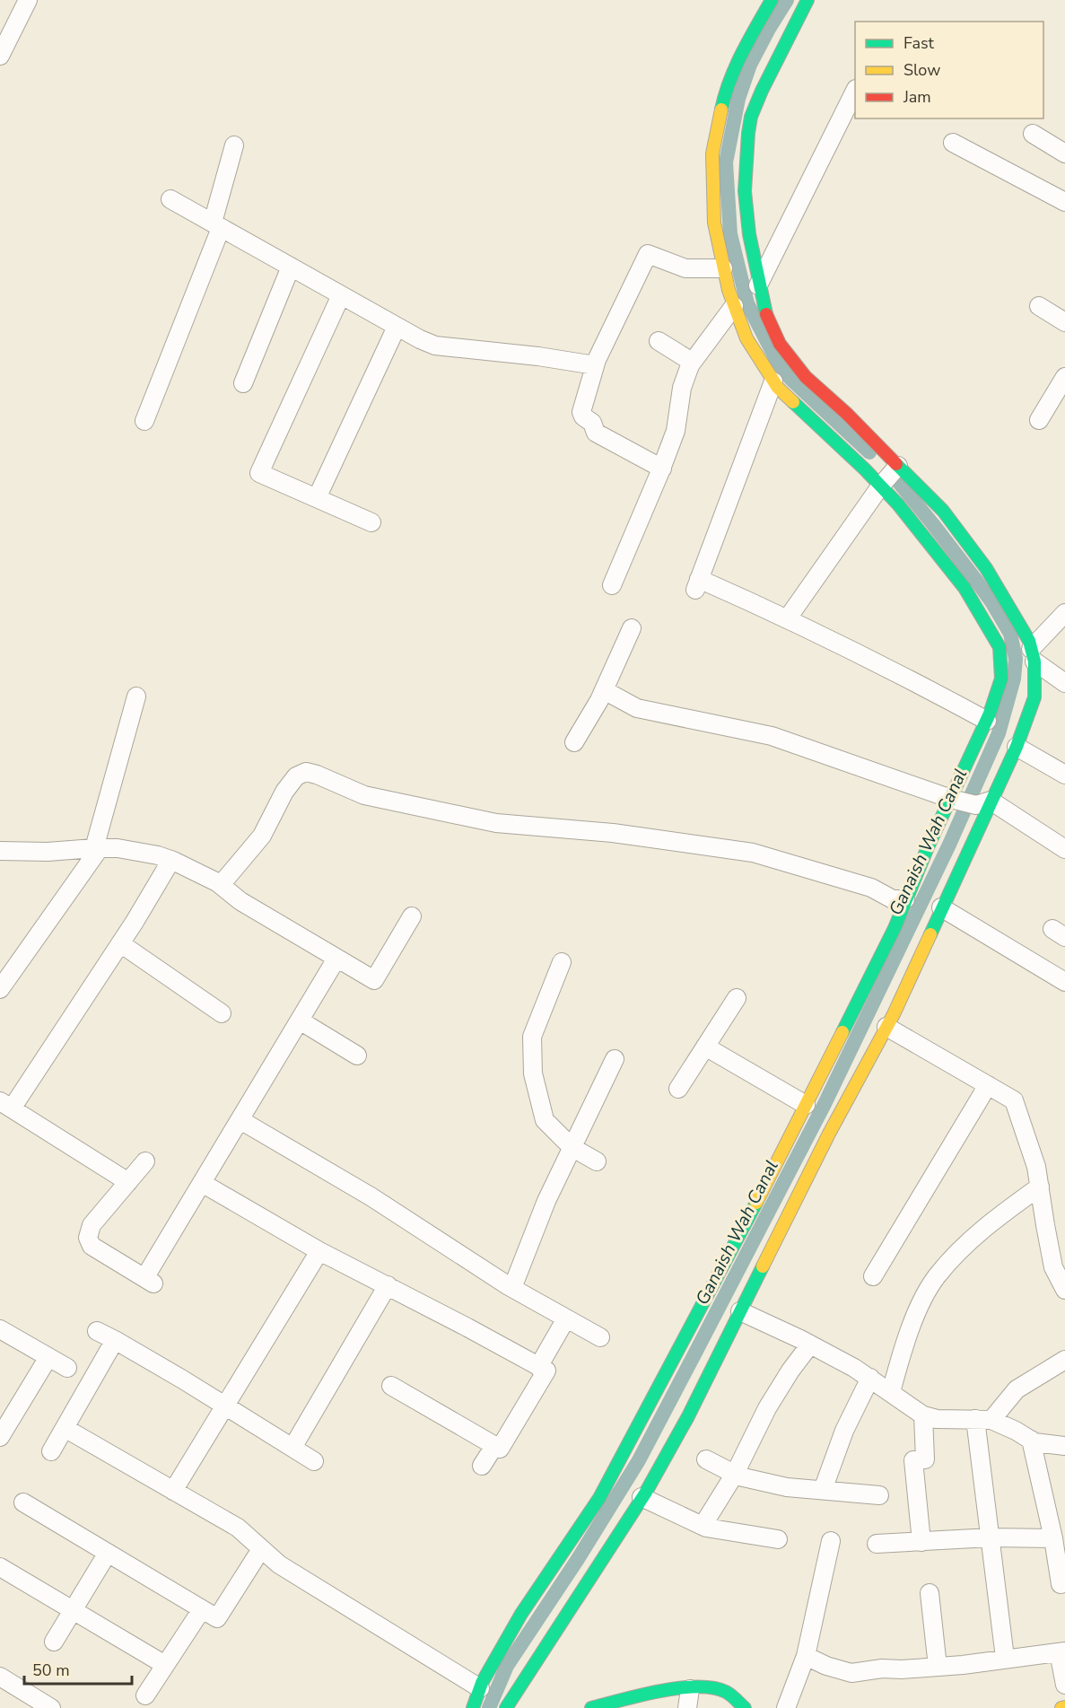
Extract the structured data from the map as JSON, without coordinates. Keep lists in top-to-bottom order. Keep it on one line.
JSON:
{"water":["Ganaish Wah Canal"],"legend":["Fast","Slow","Jam"],"scale_bar":"50 m"}
